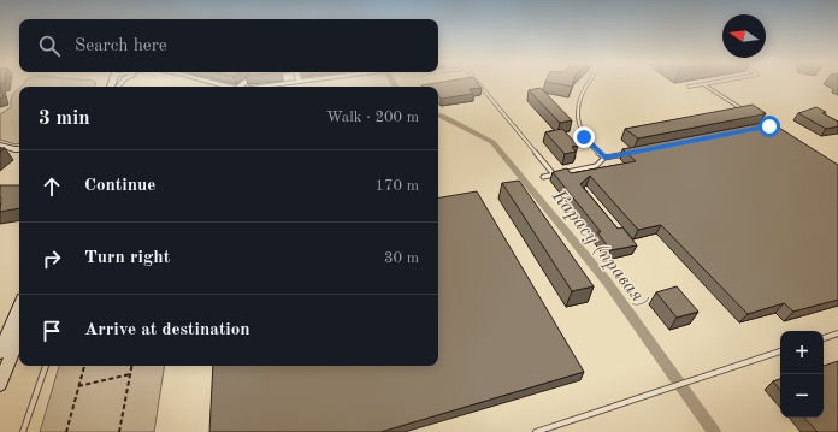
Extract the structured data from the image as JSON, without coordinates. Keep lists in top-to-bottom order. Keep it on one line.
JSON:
{"water":["Карасу (правая)"],"north":"left","page":{"search":"Search here","heading":["3 min","Walk · 200 m"],"list":[["Continue","170 m"],["Turn right","30 m"],"Arrive at destination"],"map_buttons":["+","−"]}}
